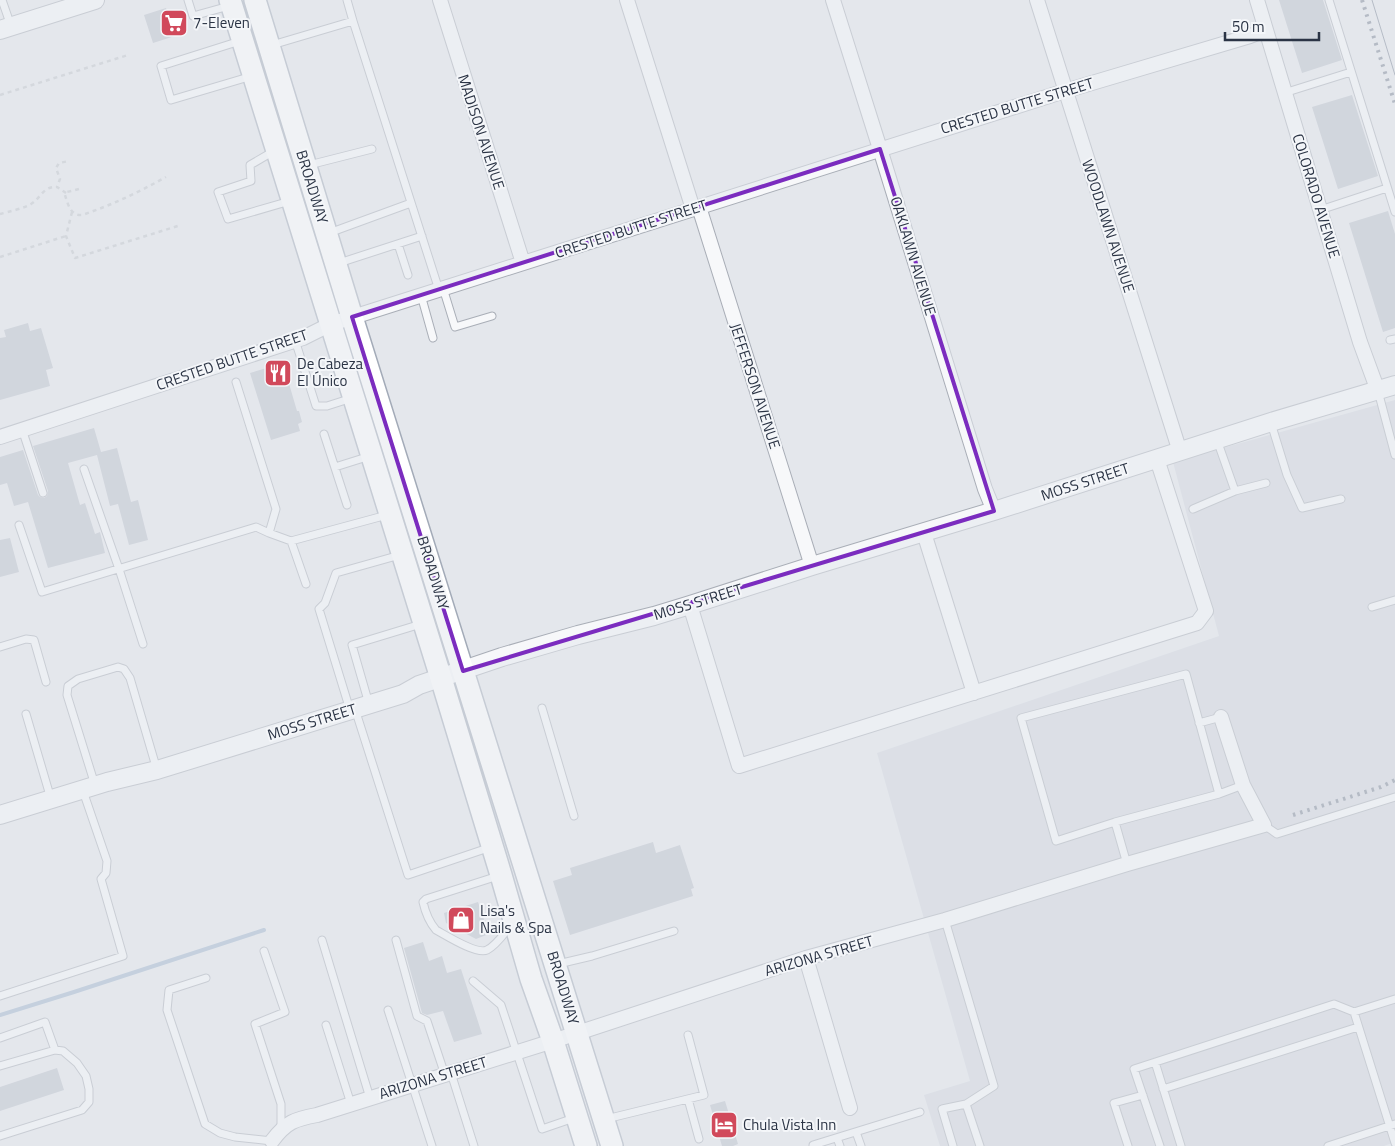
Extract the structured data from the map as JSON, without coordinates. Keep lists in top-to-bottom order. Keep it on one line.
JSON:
{"streets":{"main road":["BROADWAY"],"street":["CRESTED BUTTE STREET","MADISON AVENUE","COLORADO AVENUE","WOODLAWN AVENUE","OAKLAWN AVENUE","JEFFERSON AVENUE","MOSS STREET","ARIZONA STREET"]},"crossings":[["CRESTED BUTTE STREET","MADISON AVENUE"],["CRESTED BUTTE STREET","BROADWAY"],["CRESTED BUTTE STREET","COLORADO AVENUE"],["CRESTED BUTTE STREET","WOODLAWN AVENUE"],["CRESTED BUTTE STREET","OAKLAWN AVENUE"],["CRESTED BUTTE STREET","JEFFERSON AVENUE"],["BROADWAY","MOSS STREET"],["BROADWAY","ARIZONA STREET"],["COLORADO AVENUE","MOSS STREET"],["WOODLAWN AVENUE","MOSS STREET"],["OAKLAWN AVENUE","MOSS STREET"],["JEFFERSON AVENUE","MOSS STREET"]],"places":{"supermarket":["7-Eleven"],"restaurant":["De Cabeza El Único"],"shop":["Lisa's Nails & Spa"],"hotel":["Chula Vista Inn"]},"scale_bar":"50 m"}
